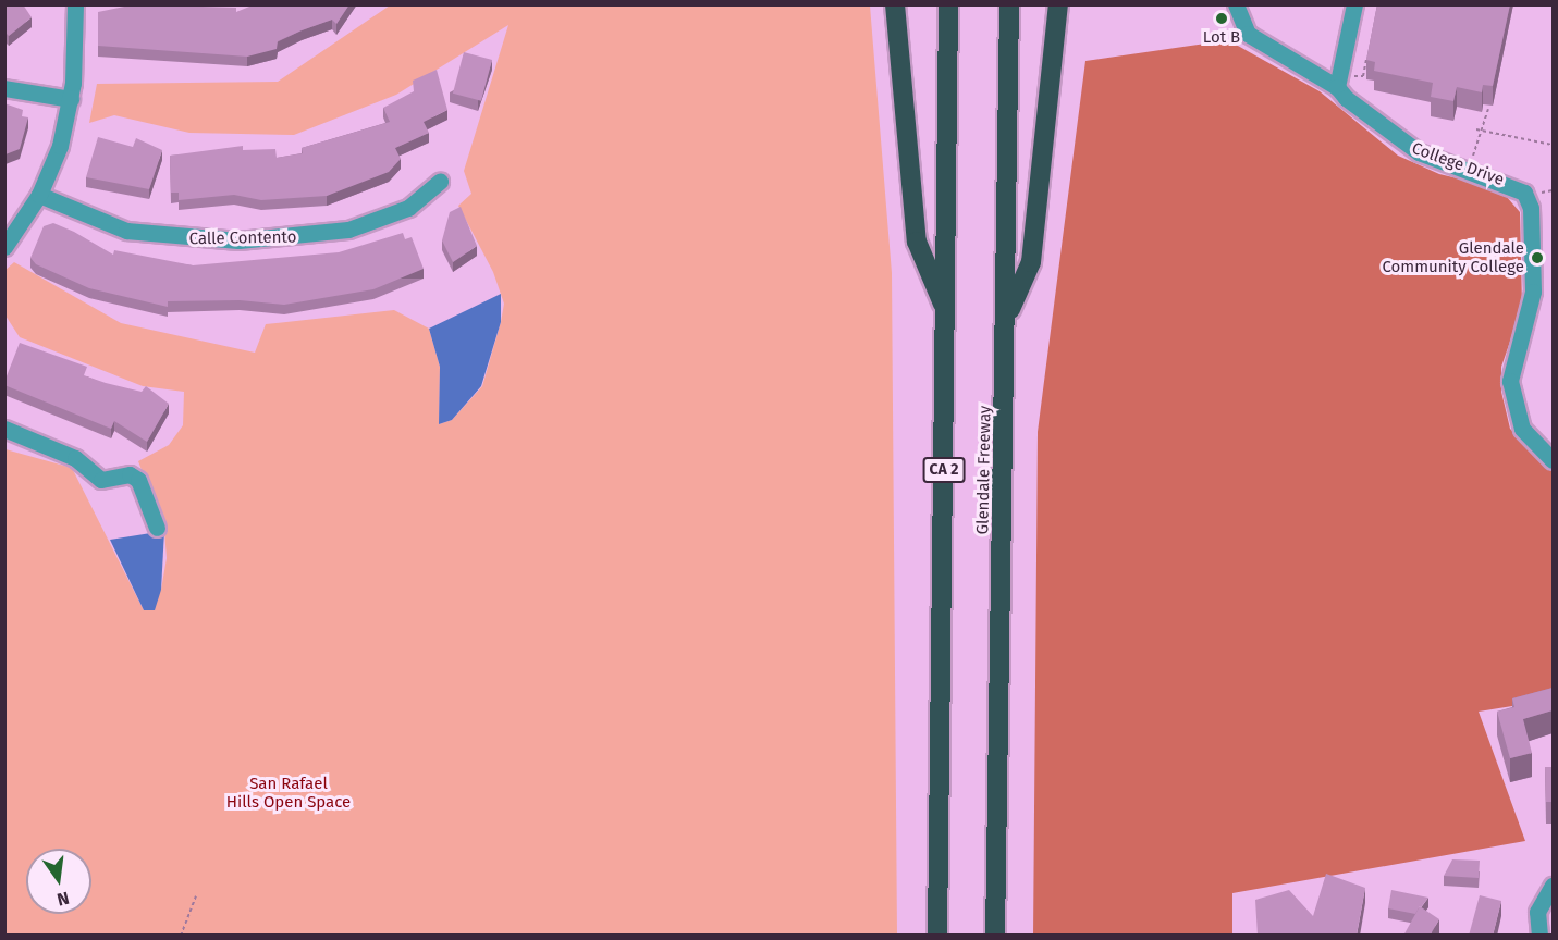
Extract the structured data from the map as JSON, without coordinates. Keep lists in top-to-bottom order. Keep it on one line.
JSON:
{"streets":{"highway":["CA 2","Glendale Freeway"],"street":["College Drive","Calle Contento"]},"parks":["San Rafael Hills Open Space"],"places":["Lot B","Glendale Community College"],"north":"bottom"}
